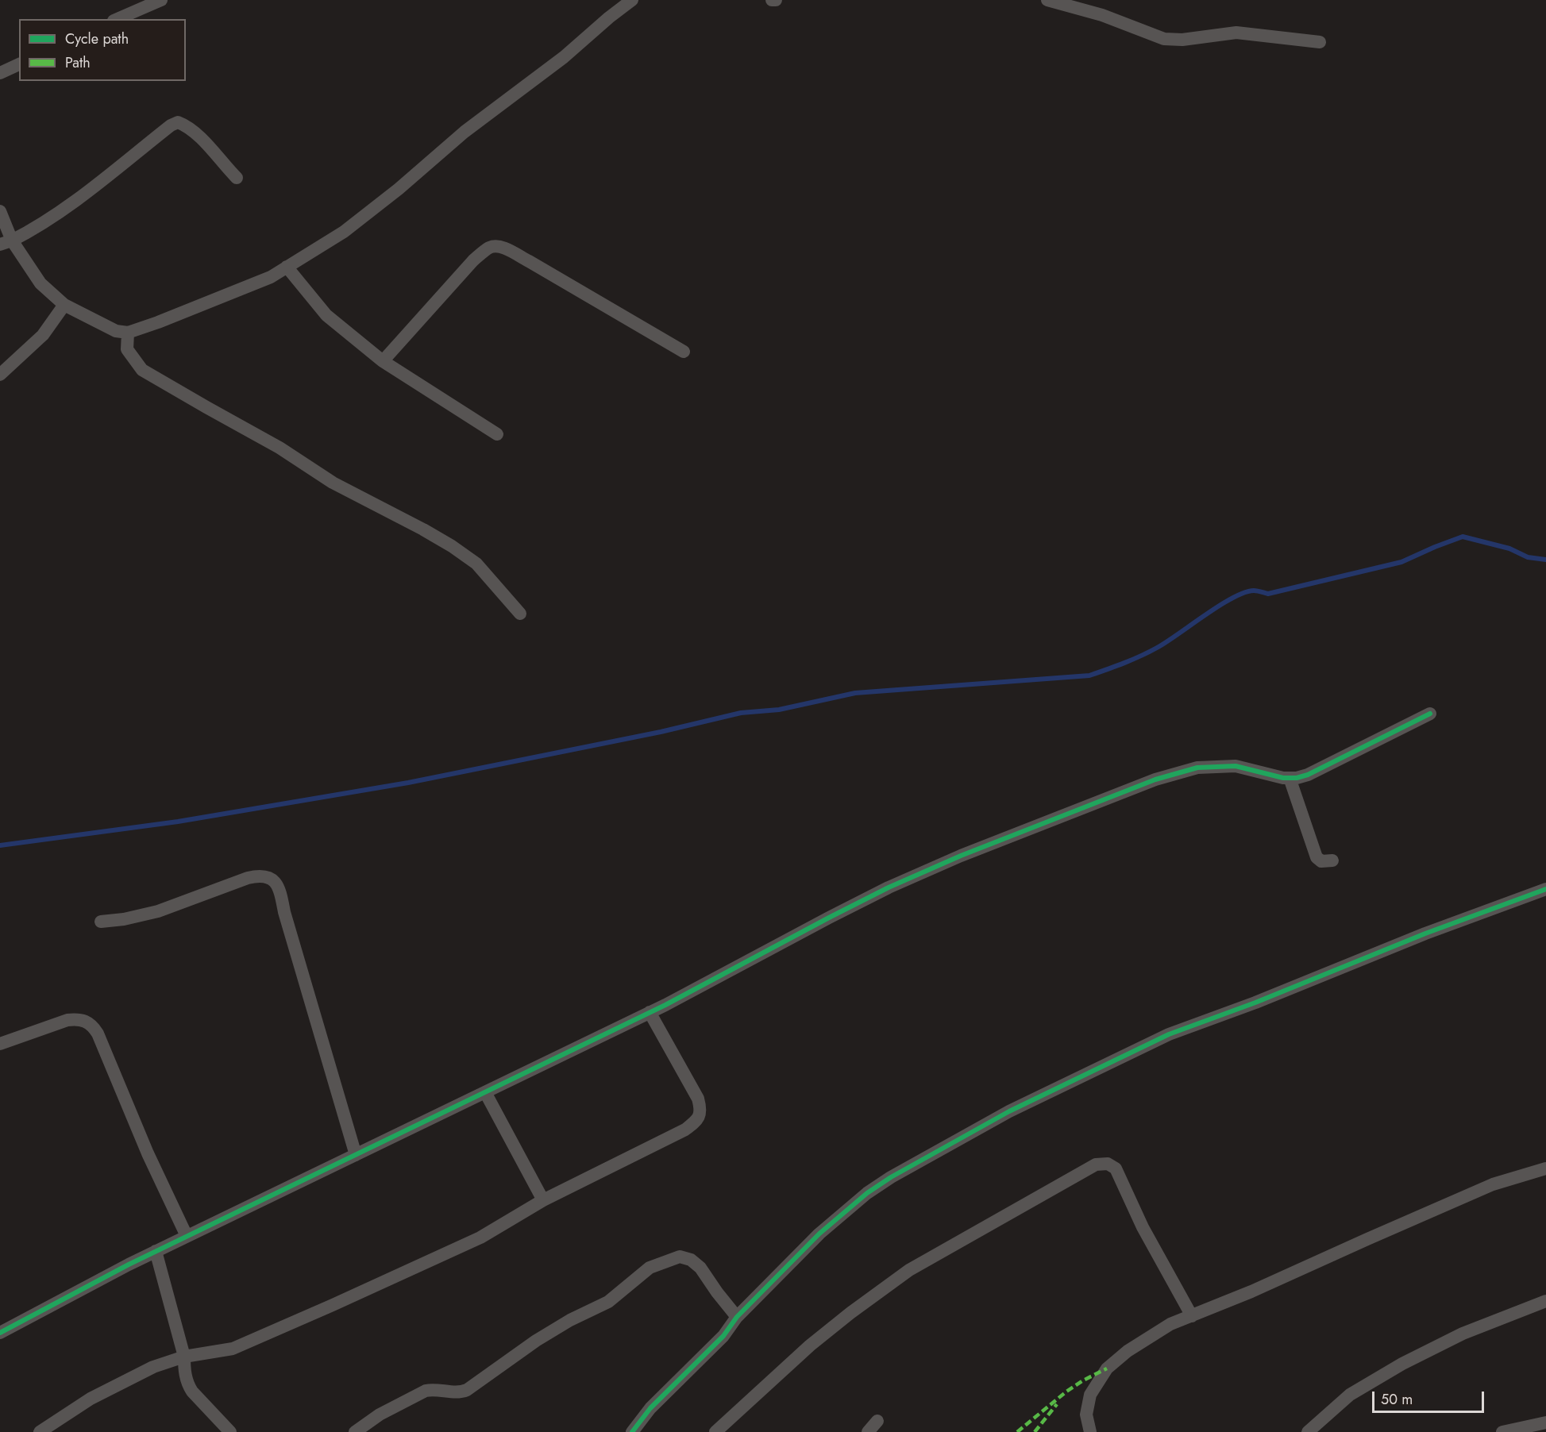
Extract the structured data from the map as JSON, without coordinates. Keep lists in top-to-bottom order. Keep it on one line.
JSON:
{"legend":["Cycle path","Path"],"scale_bar":"50 m"}
